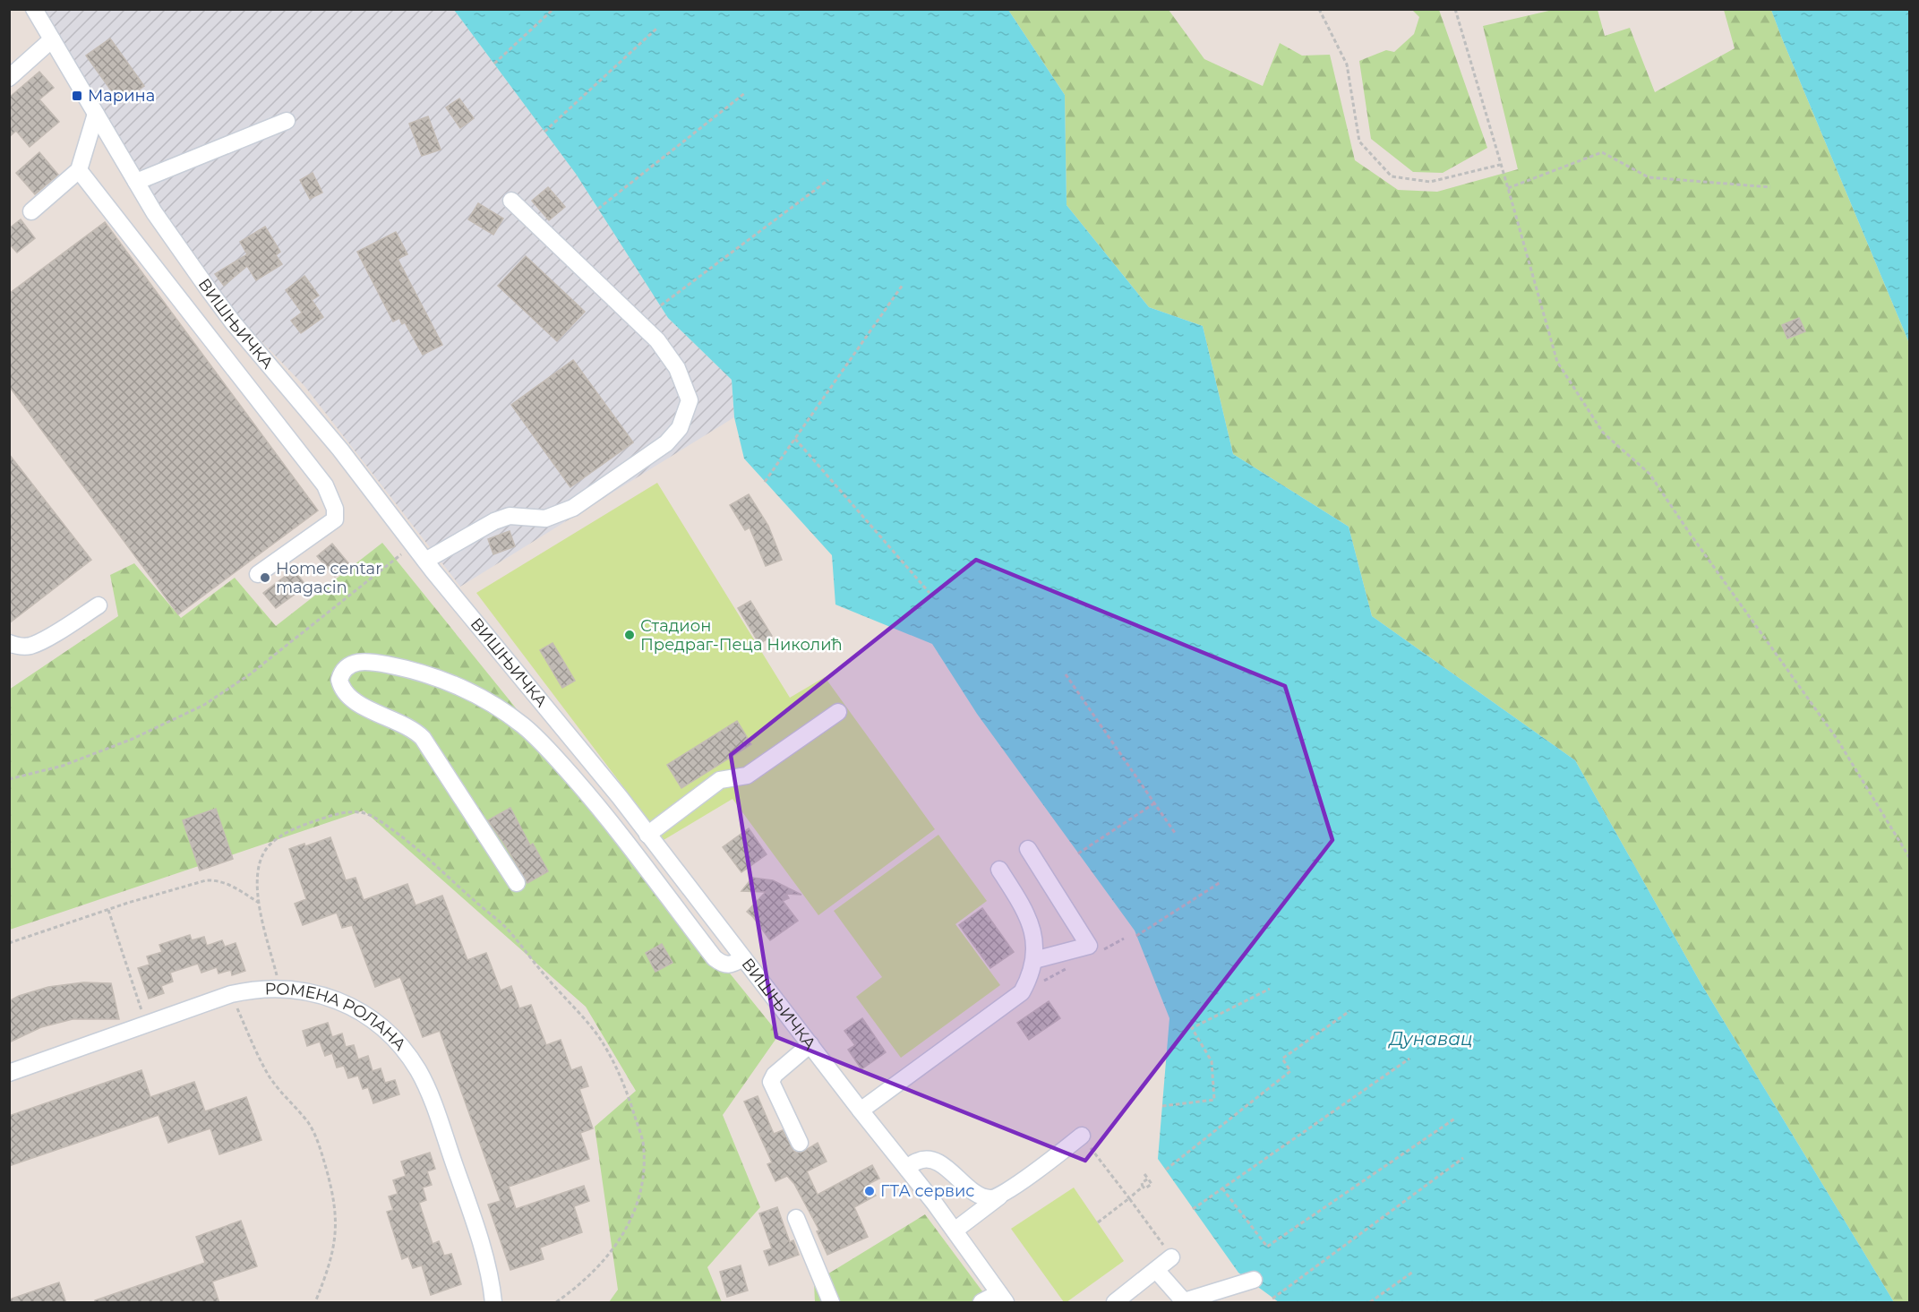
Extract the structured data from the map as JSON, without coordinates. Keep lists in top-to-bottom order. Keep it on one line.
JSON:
{"streets":{"street":["ВИШЊИЧКА","РОМЕНА РОЛАНА"]},"water":["Дунавац"],"places":{"transit":["Марина"],"other":["Home centar magacin","Стадион Предраг-Пеца Николић","ГТА сервис"]}}
